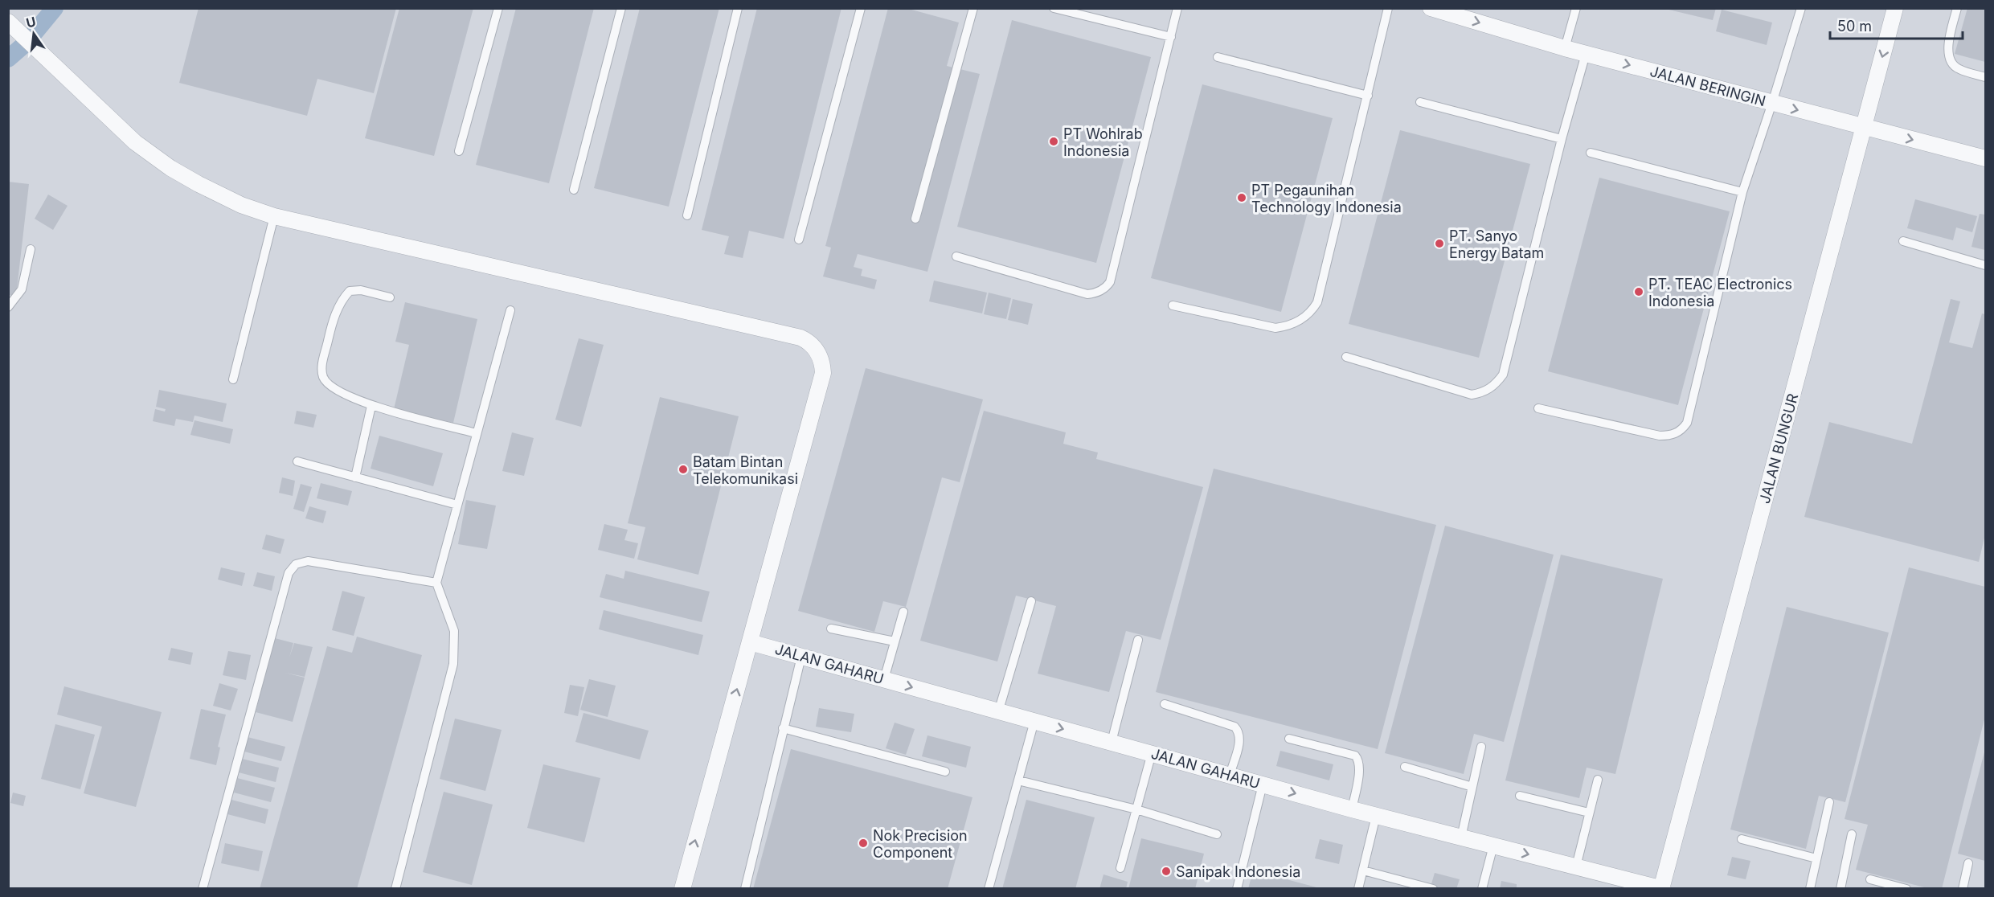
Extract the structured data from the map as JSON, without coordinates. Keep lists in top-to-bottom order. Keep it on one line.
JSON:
{"streets":{"street":["JALAN BERINGIN","JALAN BUNGUR","JALAN GAHARU"]},"crossings":[["JALAN BERINGIN","JALAN BUNGUR"],["JALAN BUNGUR","JALAN GAHARU"]],"one_way":["JALAN BERINGIN","JALAN GAHARU"],"places":["PT Wohlrab Indonesia","PT Pegaunihan Technology Indonesia","PT. Sanyo Energy Batam","PT. TEAC Electronics Indonesia","Batam Bintan Telekomunikasi","Nok Precision Component","Sanipak Indonesia"],"scale_bar":"50 m","north":"top"}
